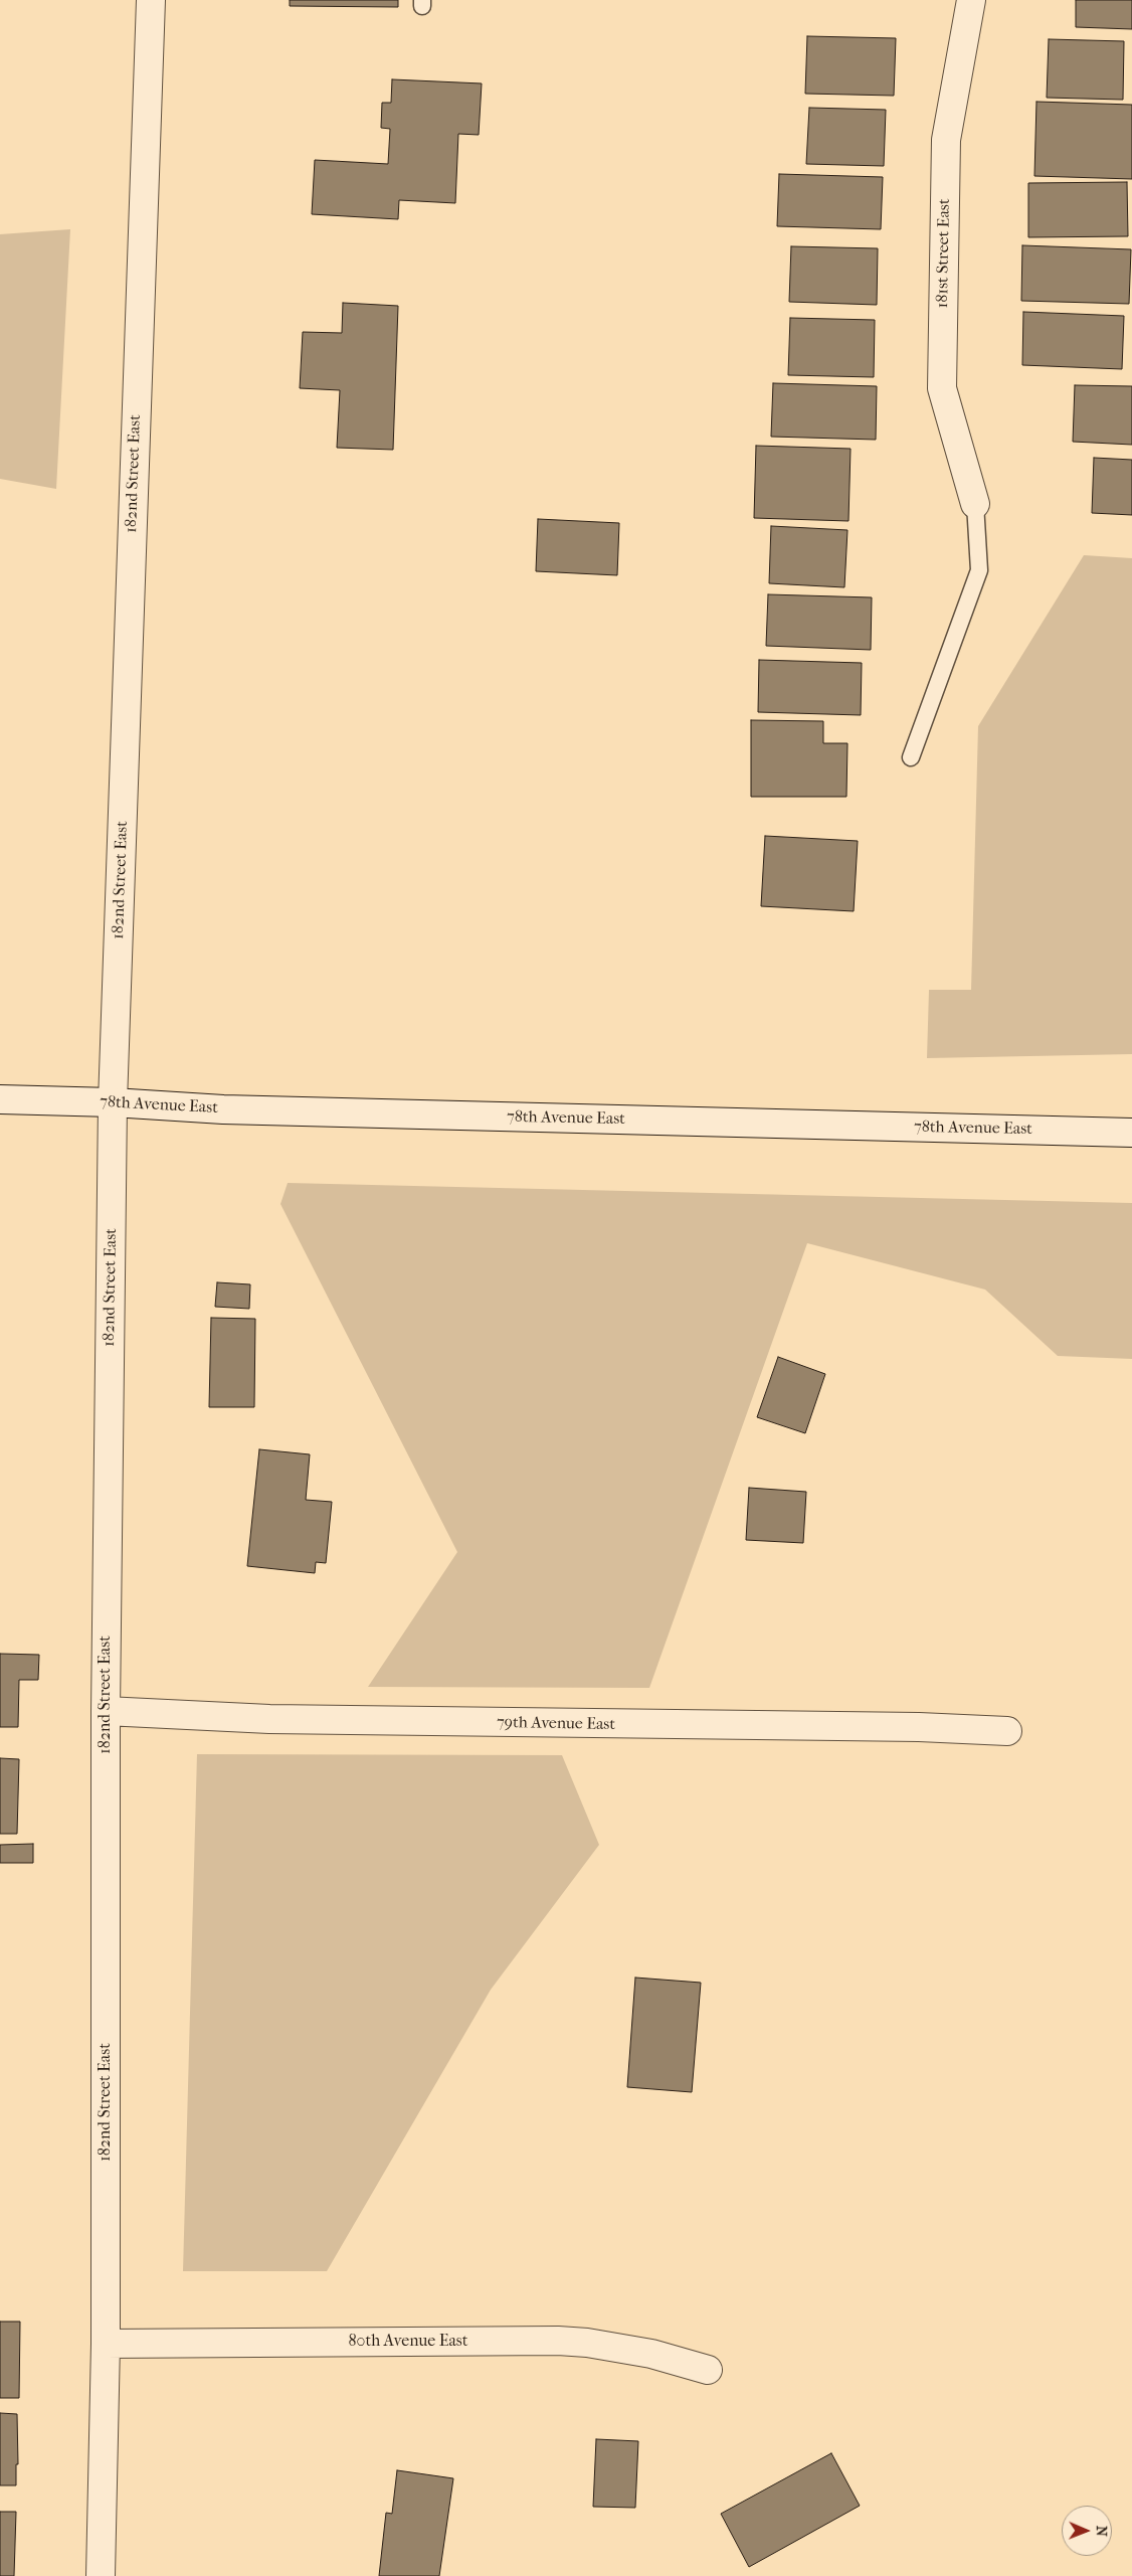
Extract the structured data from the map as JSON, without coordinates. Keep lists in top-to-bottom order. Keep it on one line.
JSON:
{"streets":{"street":["181st Street East","182nd Street East","78th Avenue East","79th Avenue East","80th Avenue East"]},"crossings":[["182nd Street East","78th Avenue East"],["182nd Street East","79th Avenue East"],["182nd Street East","80th Avenue East"]],"north":"right"}
